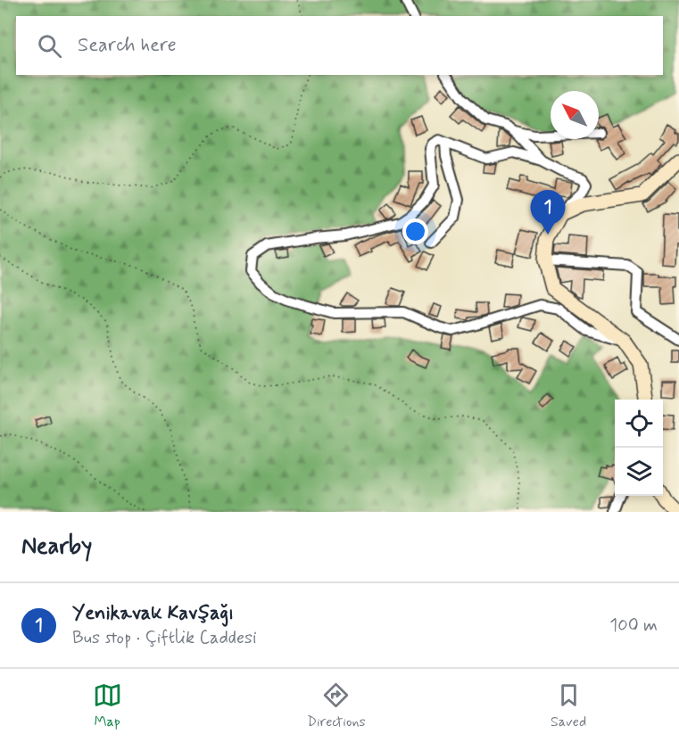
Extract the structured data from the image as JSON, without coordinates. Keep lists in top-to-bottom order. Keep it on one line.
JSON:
{"north":"top left","page":{"search":"Search here","pins":"1","heading":"Nearby","list":[{"mark":"1","name":"Yenikavak Kavşağı","note":"Bus stop · Çiftlik Caddesi","value":"100 m"}],"nav":["Map","Directions","Saved"]}}
